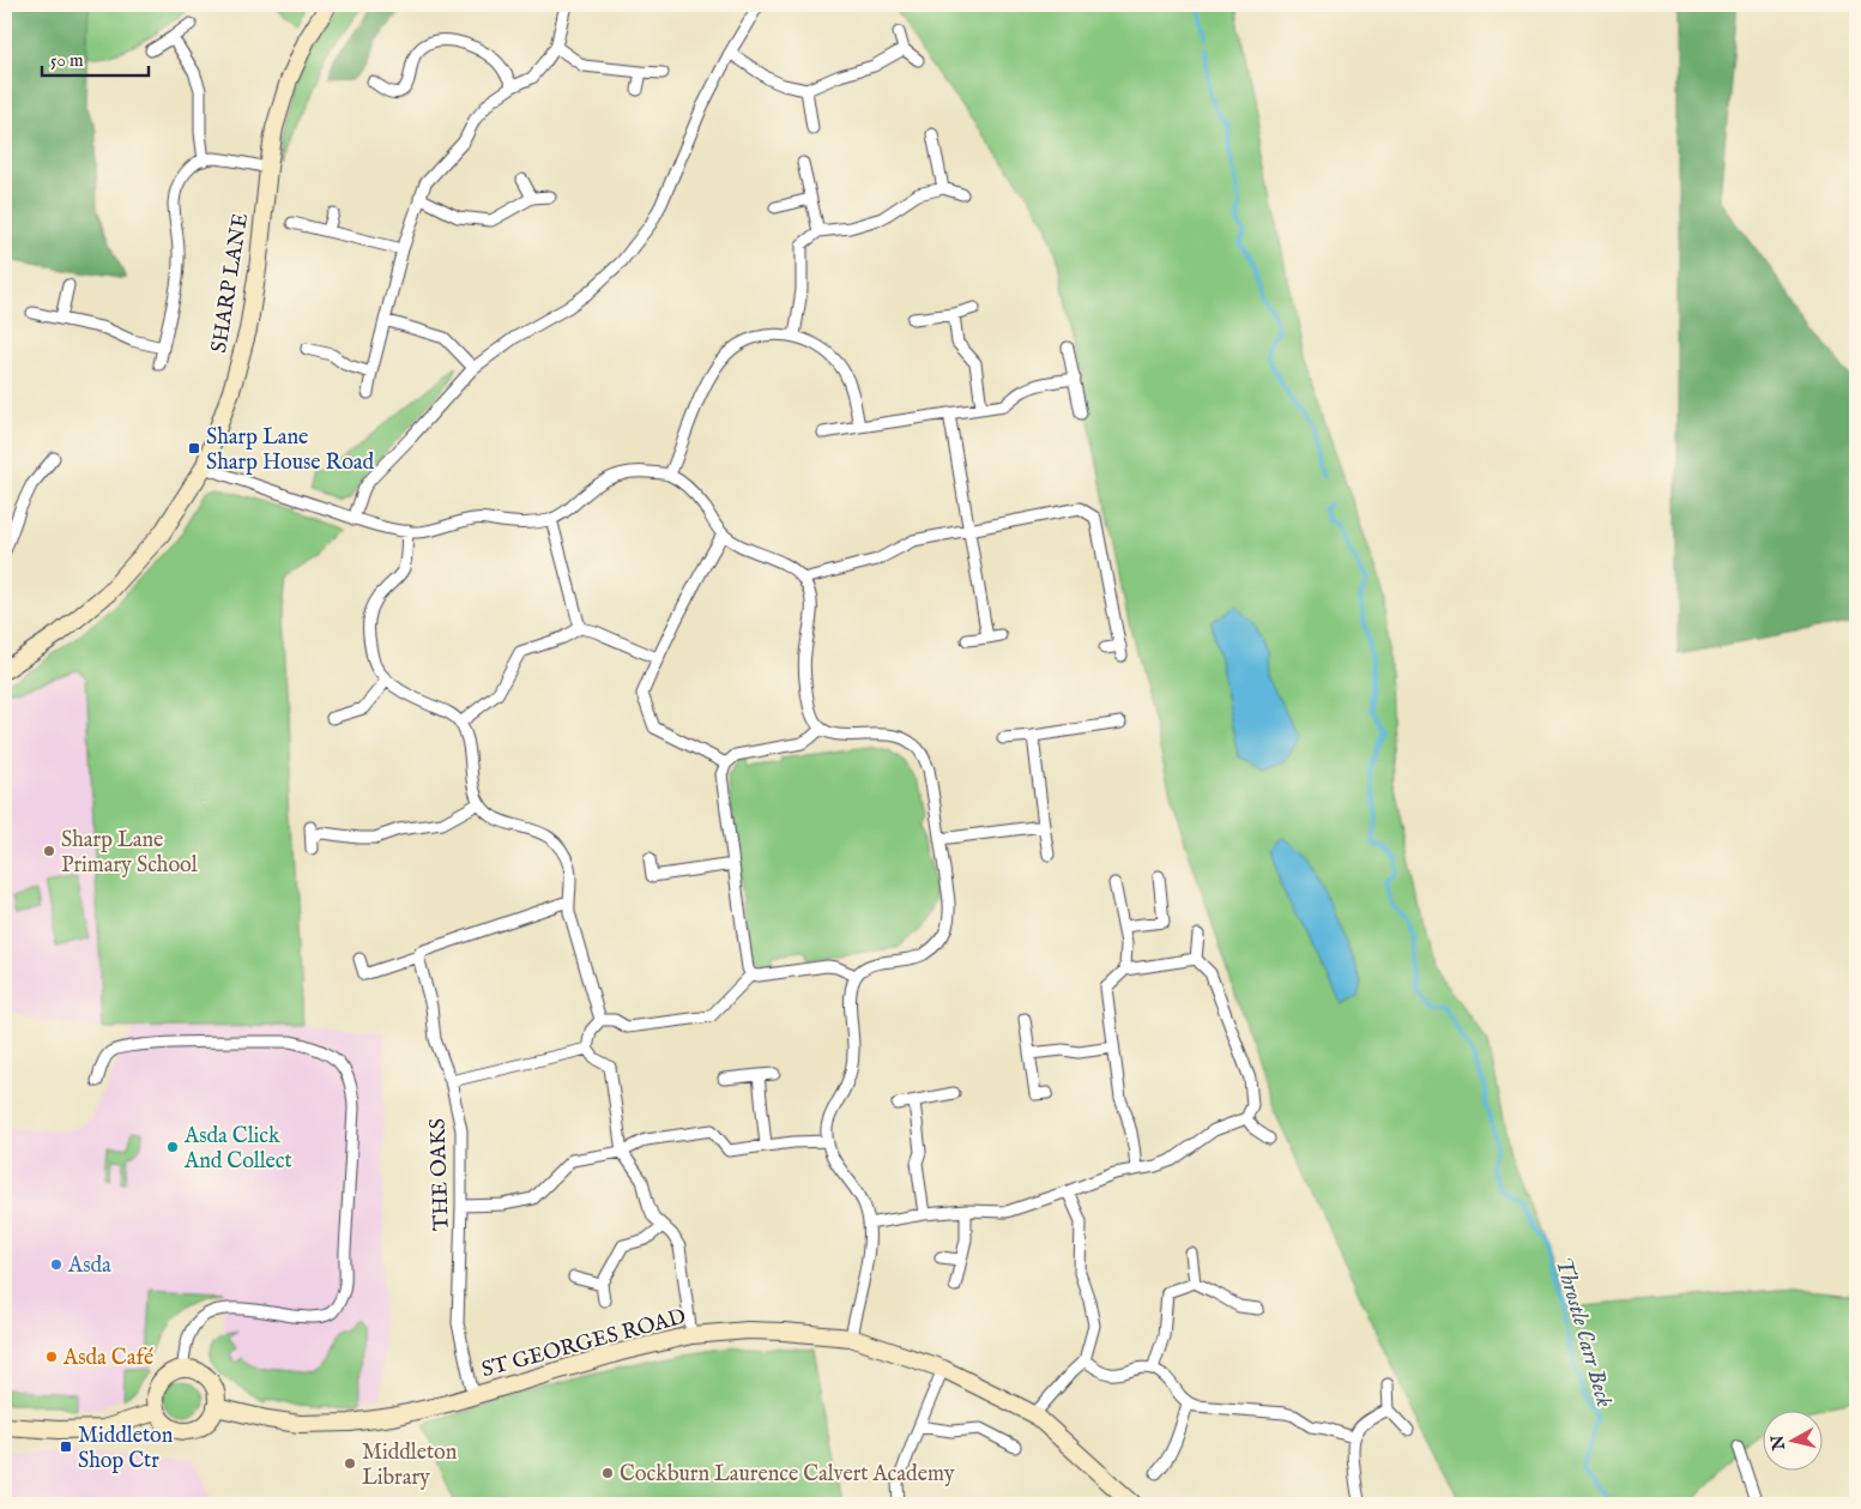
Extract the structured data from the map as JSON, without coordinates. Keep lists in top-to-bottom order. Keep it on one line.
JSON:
{"streets":{"street":["SHARP LANE","THE OAKS","ST GEORGES ROAD"]},"crossings":[["THE OAKS","ST GEORGES ROAD"]],"water":["Throstle Carr Beck"],"places":{"transit":["Sharp Lane Sharp House Road","Middleton Shop Ctr"],"other":["Sharp Lane Primary School","Asda Click And Collect","Asda","Asda Café","Middleton Library","Cockburn Laurence Calvert Academy"]},"scale_bar":"50 m","north":"left"}
